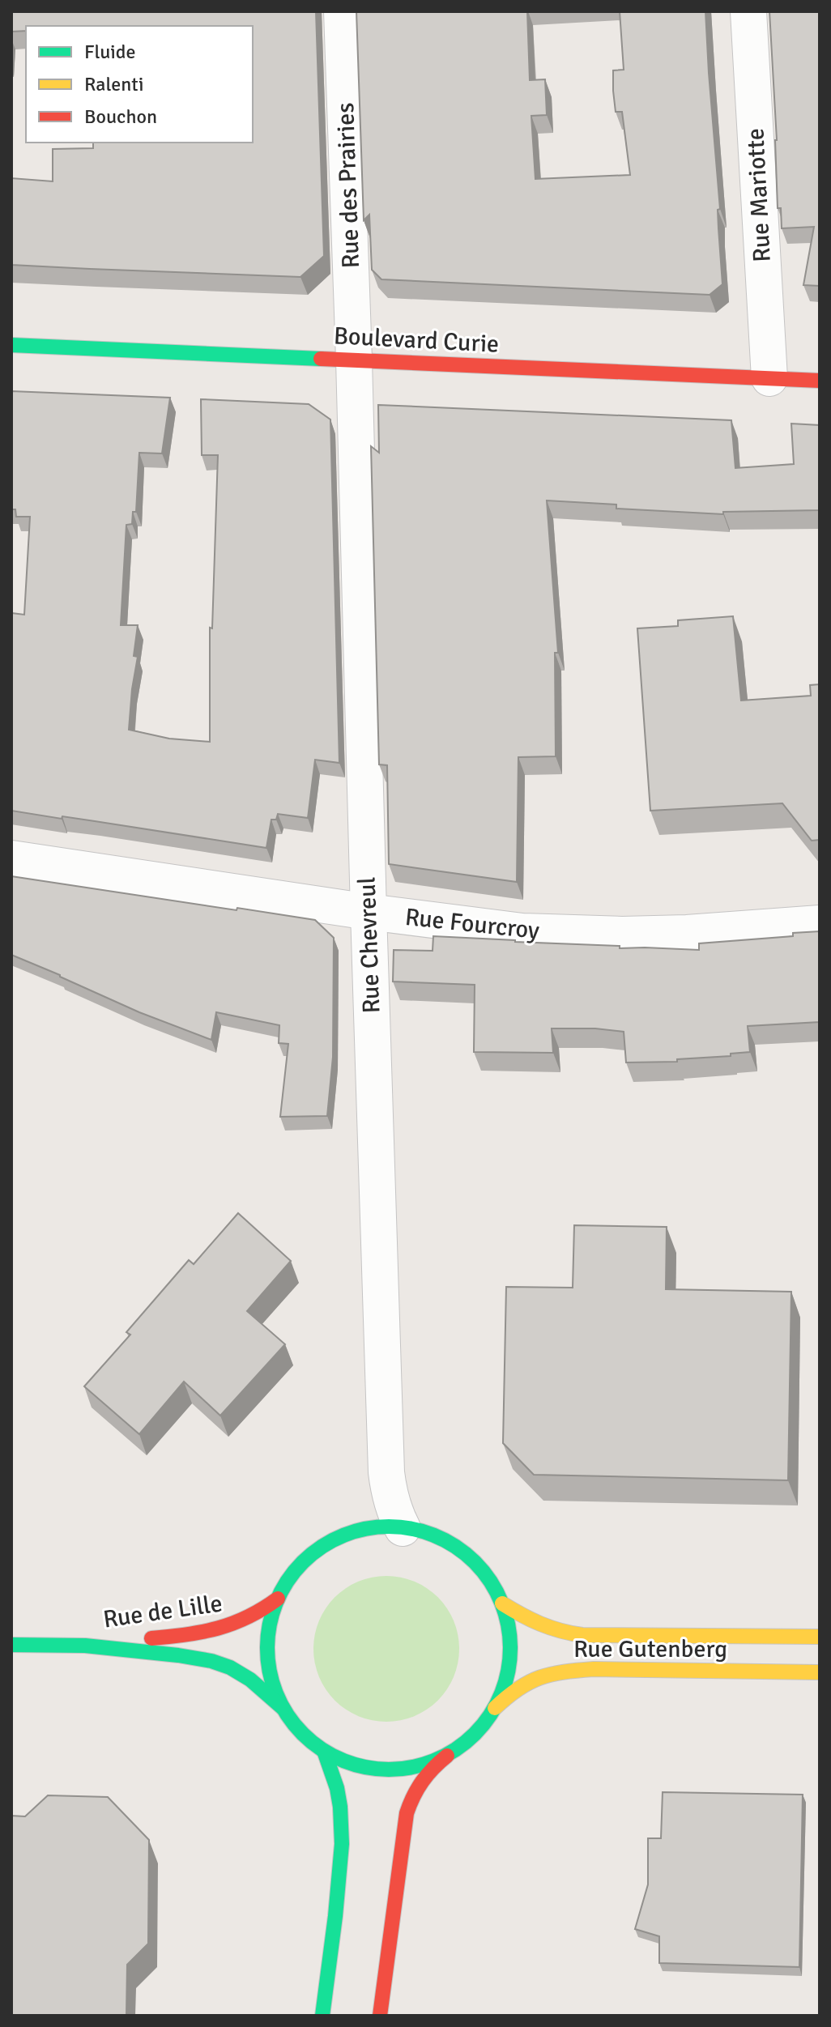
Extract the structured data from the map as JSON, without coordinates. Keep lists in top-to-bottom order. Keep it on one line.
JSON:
{"streets":{"main road":["Boulevard Curie","Rue de Lille","Rue Gutenberg"],"street":["Rue des Prairies","Rue Mariotte","Rue Fourcroy","Rue Chevreul"]},"crossings":[["Rue des Prairies","Boulevard Curie"],["Rue des Prairies","Rue Chevreul"],["Rue Mariotte","Boulevard Curie"],["Boulevard Curie","Rue Chevreul"],["Rue Fourcroy","Rue Chevreul"]],"legend":["Fluide","Ralenti","Bouchon"]}
